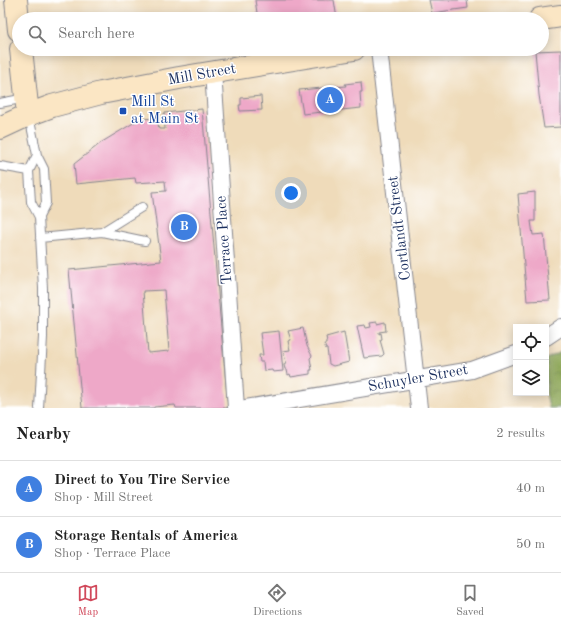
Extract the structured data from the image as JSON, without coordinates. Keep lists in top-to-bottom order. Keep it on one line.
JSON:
{"streets":{"street":["Mill Street","Cortlandt Street","Terrace Place","Schuyler Street"]},"crossings":[["Mill Street","Terrace Place"],["Cortlandt Street","Schuyler Street"]],"places":{"transit":["Mill St at Main St"]},"page":{"search":"Search here","pins":["A","B"],"heading":["Nearby","2 results"],"list":[{"mark":"A","name":"Direct to You Tire Service","note":"Shop · Mill Street","value":"40 m"},{"mark":"B","name":"Storage Rentals of America","note":"Shop · Terrace Place","value":"50 m"}],"nav":["Map","Directions","Saved"]}}
